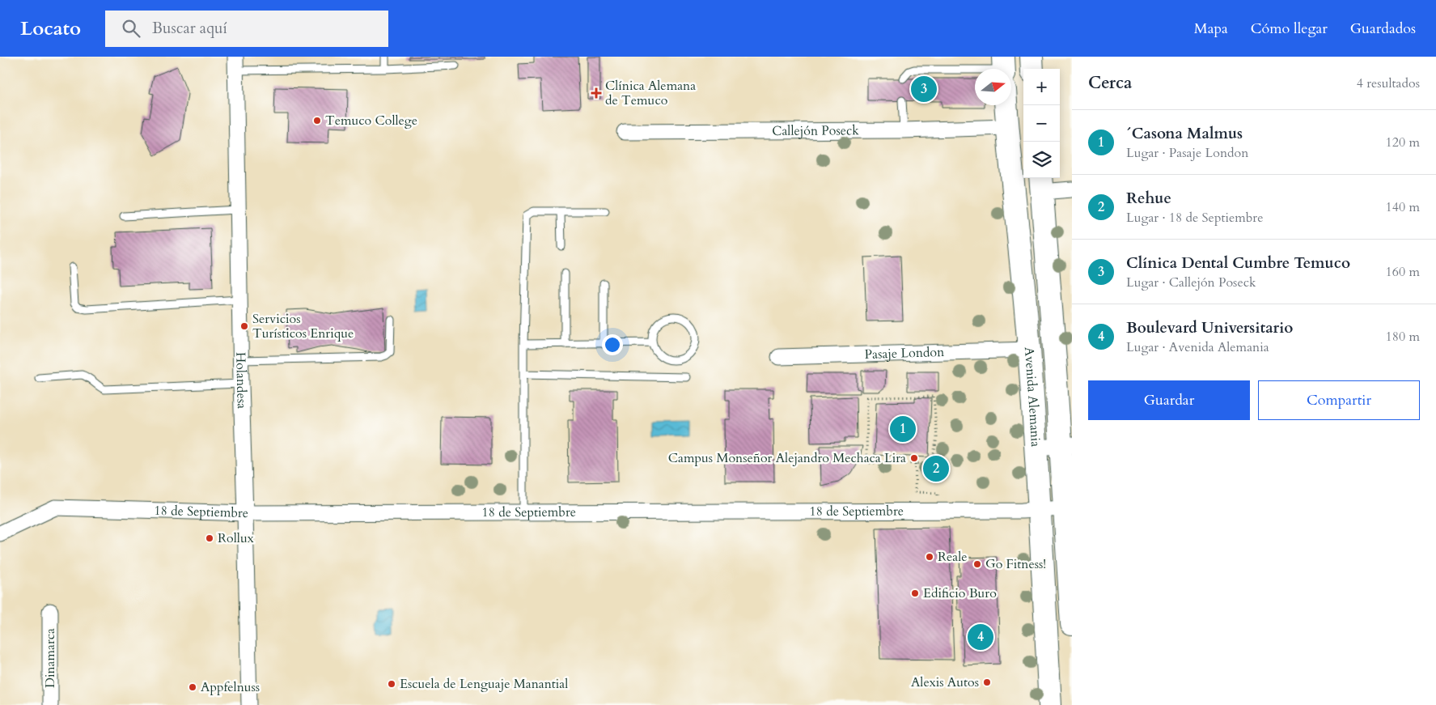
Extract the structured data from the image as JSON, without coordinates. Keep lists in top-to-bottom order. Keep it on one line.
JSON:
{"streets":{"main road":["Avenida Alemania"],"street":["Callejón Poseck","Pasaje London","Holandesa","18 de Septiembre","Dinamarca"]},"crossings":[["Callejón Poseck","Avenida Alemania"],["Pasaje London","Avenida Alemania"],["Holandesa","18 de Septiembre"],["Avenida Alemania","18 de Septiembre"]],"places":{"health":["Clínica Alemana de Temuco"],"other":["Temuco College","Servicios Turísticos Enrique","Campus Monseñor Alejandro Mechaca Lira","Rollux","Reale","Go Fitness!","Edificio Buro","Alexis Autos","Escuela de Lenguaje Manantial","Appfelnuss"]},"north":"right","page":{"header":"Locato","search":"Buscar aquí","nav":["Mapa","Cómo llegar","Guardados"],"heading":["Cerca","4 resultados"],"map_buttons":["+","−"],"pins":["3","1","2","4"],"list":[{"mark":"1","name":"´Casona Malmus","note":"Lugar · Pasaje London","value":"120 m"},{"mark":"2","name":"Rehue","note":"Lugar · 18 de Septiembre","value":"140 m"},{"mark":"3","name":"Clínica Dental Cumbre Temuco","note":"Lugar · Callejón Poseck","value":"160 m"},{"mark":"4","name":"Boulevard Universitario","note":"Lugar · Avenida Alemania","value":"180 m"}],"buttons":["Guardar","Compartir"]}}
